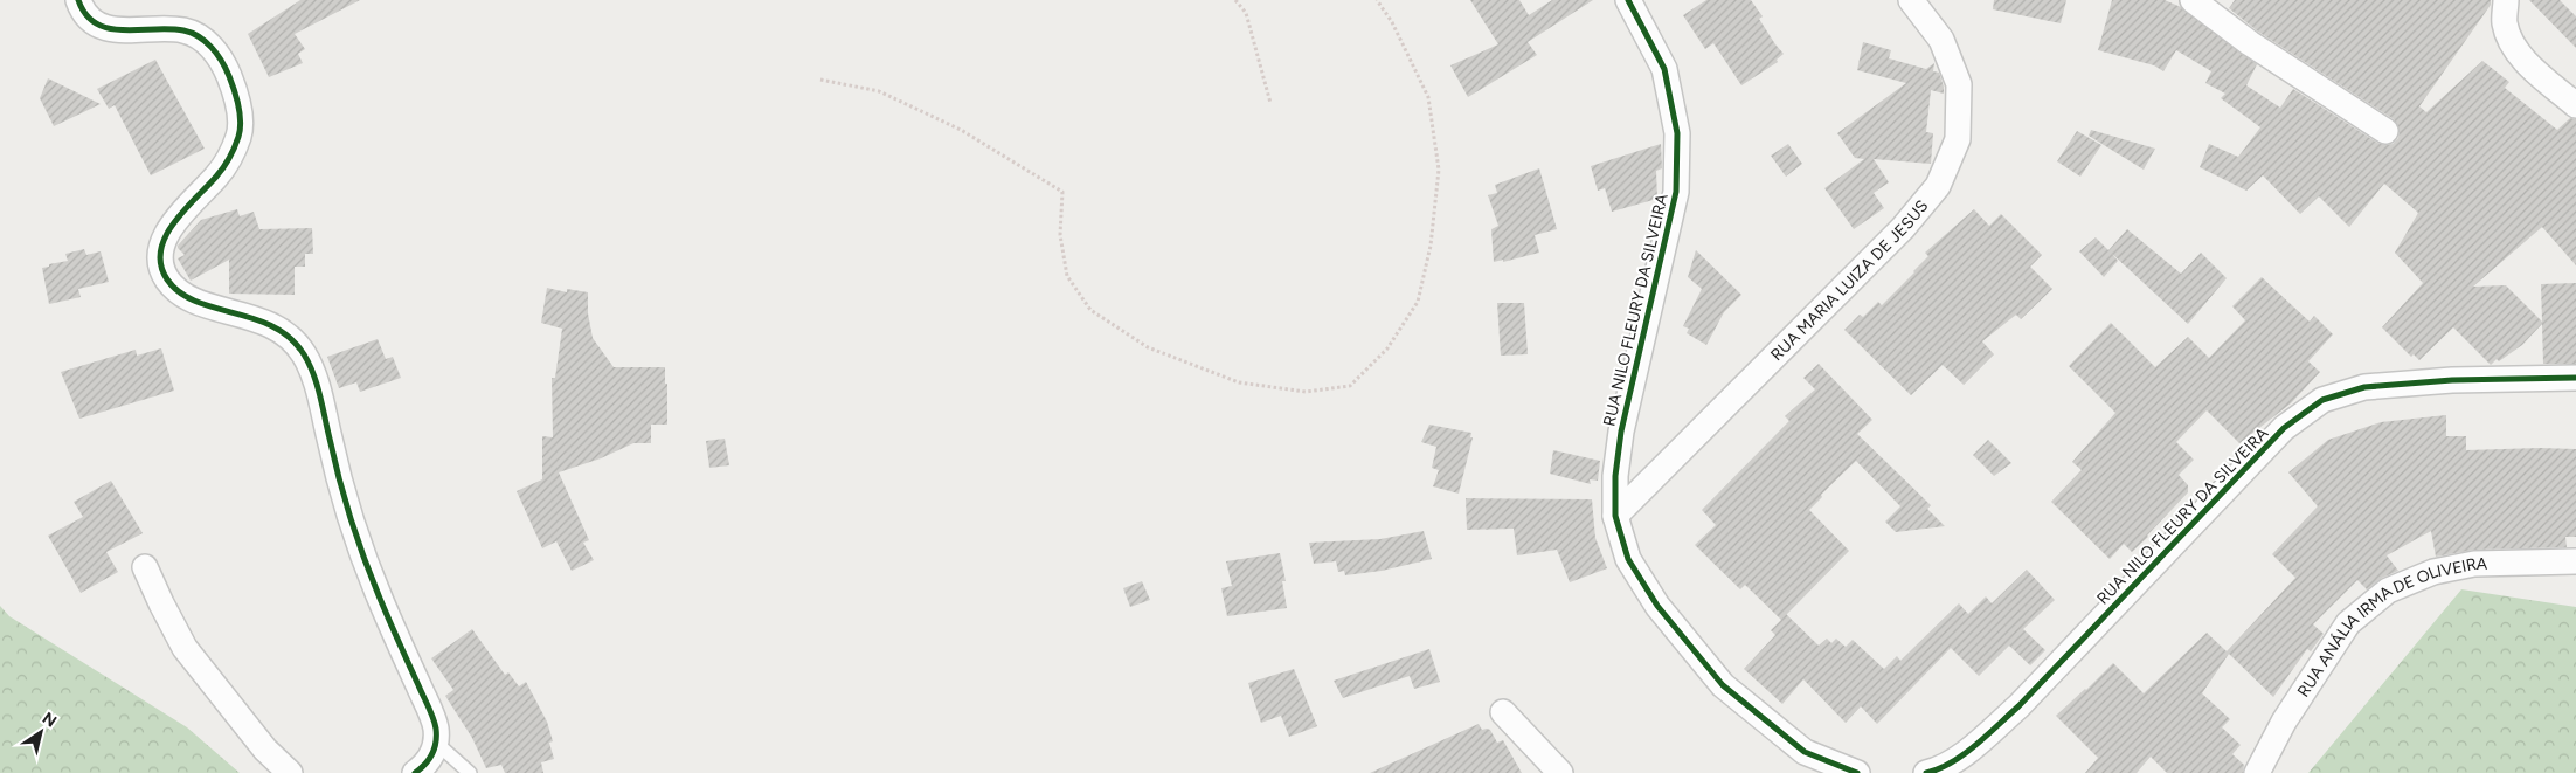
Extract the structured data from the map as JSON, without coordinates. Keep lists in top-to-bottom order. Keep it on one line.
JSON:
{"streets":{"street":["RUA MARIA LUIZA DE JESUS","RUA NILO FLEURY DA SILVEIRA","RUA ANÁLIA IRMA DE OLIVEIRA"]},"crossings":[["RUA MARIA LUIZA DE JESUS","RUA NILO FLEURY DA SILVEIRA"]],"north":"top right"}
